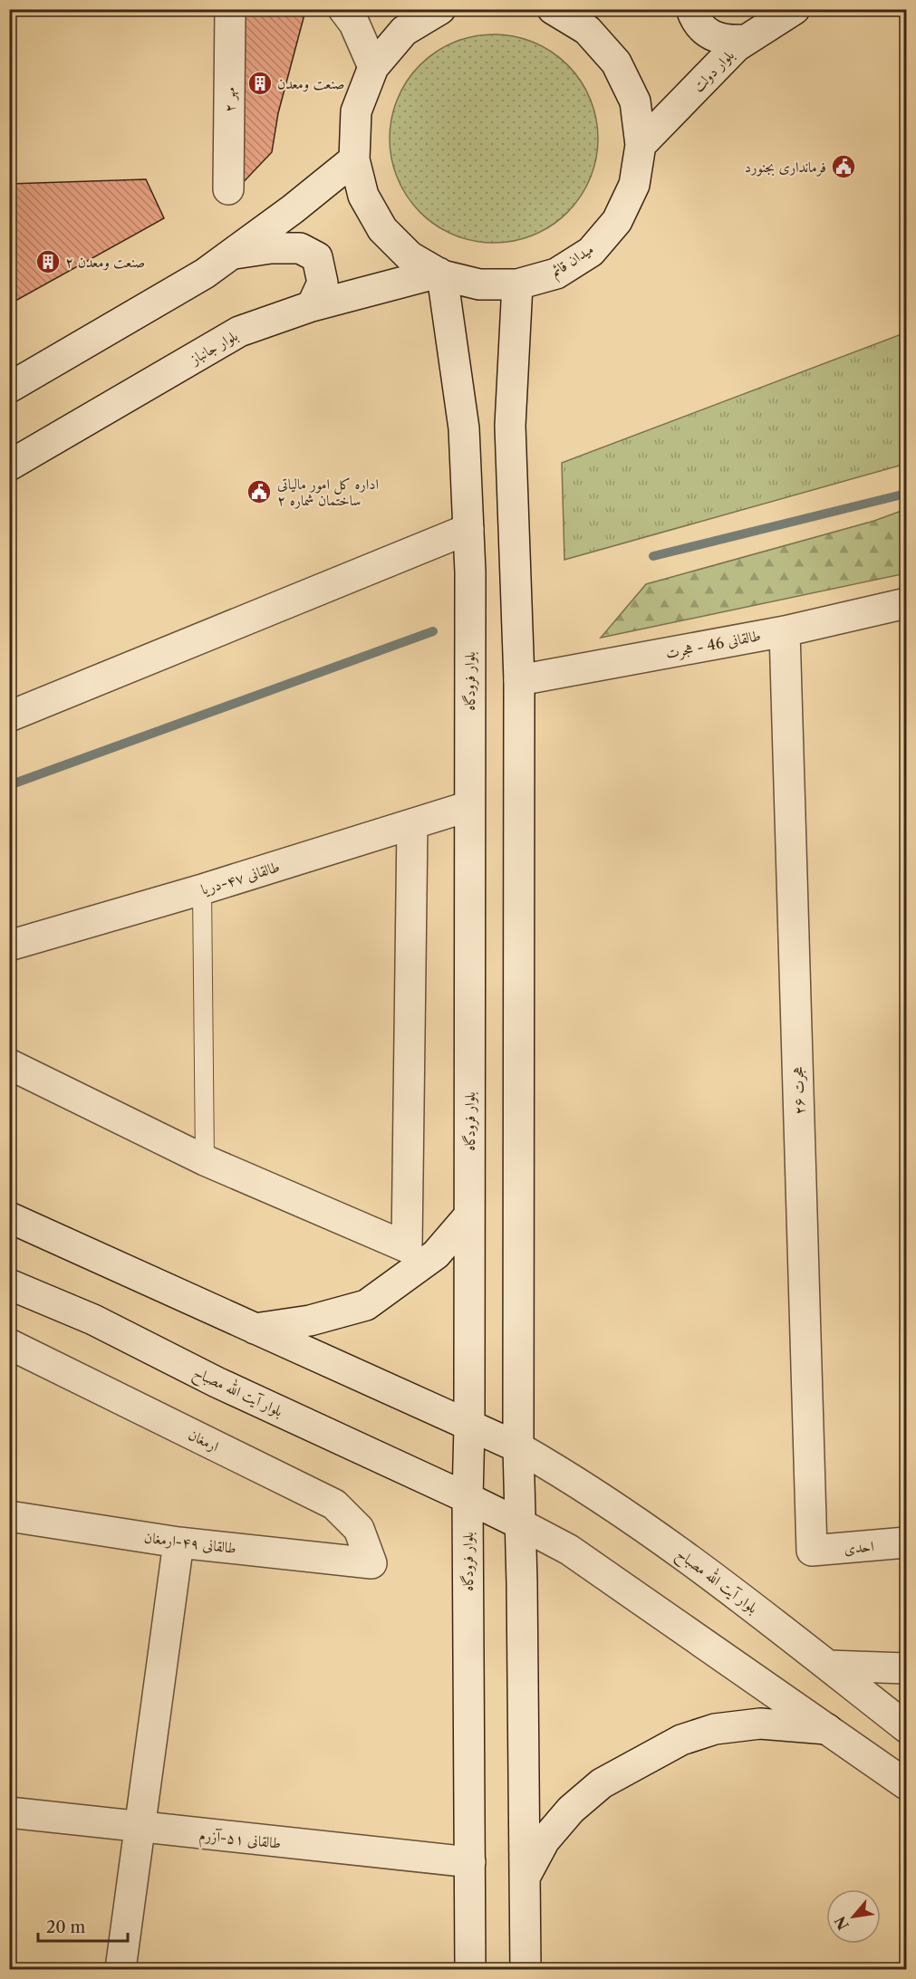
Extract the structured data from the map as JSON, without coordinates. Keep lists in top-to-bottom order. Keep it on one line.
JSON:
{"streets":{"main road":["بلوار دولت","مهر ۲","میدان قائم","بلوار جانباز","طالقانی 46 - هجرت","بلوار فرودگاه","طالقانی ۴۷-دریا","هجرت ۲۶","بلوار آیت الله مصباح","ارمغان","طالقانی ۴۹-ارمغان","احدی","طالقانی ۵۱-آزرم"]},"crossings":[["بلوار دولت","میدان قائم"],["میدان قائم","بلوار جانباز"],["میدان قائم","بلوار فرودگاه"],["بلوار جانباز","بلوار فرودگاه"],["طالقانی 46 - هجرت","هجرت ۲۶"],["بلوار فرودگاه","طالقانی ۴۷-دریا"],["بلوار فرودگاه","بلوار آیت الله مصباح"],["بلوار فرودگاه","طالقانی ۵۱-آزرم"],["هجرت ۲۶","احدی"],["ارمغان","طالقانی ۴۹-ارمغان"]],"places":{"building":["صنعت ومعدن","صنعت ومعدن ۲"],"public building":["فرمانداری بجنورد","اداره کل امور مالیاتی ساختمان شماره ۲"]},"scale_bar":"20 m","north":"bottom left"}
